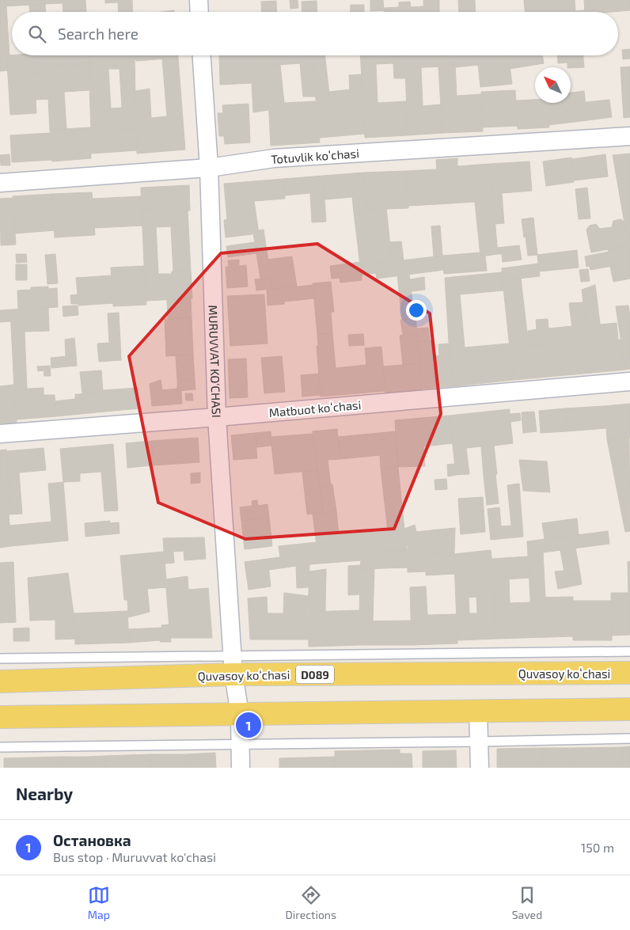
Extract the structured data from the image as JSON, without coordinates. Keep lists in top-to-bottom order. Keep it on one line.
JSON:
{"streets":{"main road":["Quvasoy koʻchasi","D089"],"street":["Totuvlik koʻchasi","MURUVVAT KO'CHASI","Matbuot koʻchasi"]},"crossings":[["Totuvlik koʻchasi","MURUVVAT KO'CHASI"],["MURUVVAT KO'CHASI","Matbuot koʻchasi"],["MURUVVAT KO'CHASI","Quvasoy koʻchasi"]],"north":"top left","page":{"search":"Search here","pins":"1","heading":"Nearby","list":[{"mark":"1","name":"Остановка","note":"Bus stop · Muruvvat ko'chasi","value":"150 m"}],"nav":["Map","Directions","Saved"]}}
